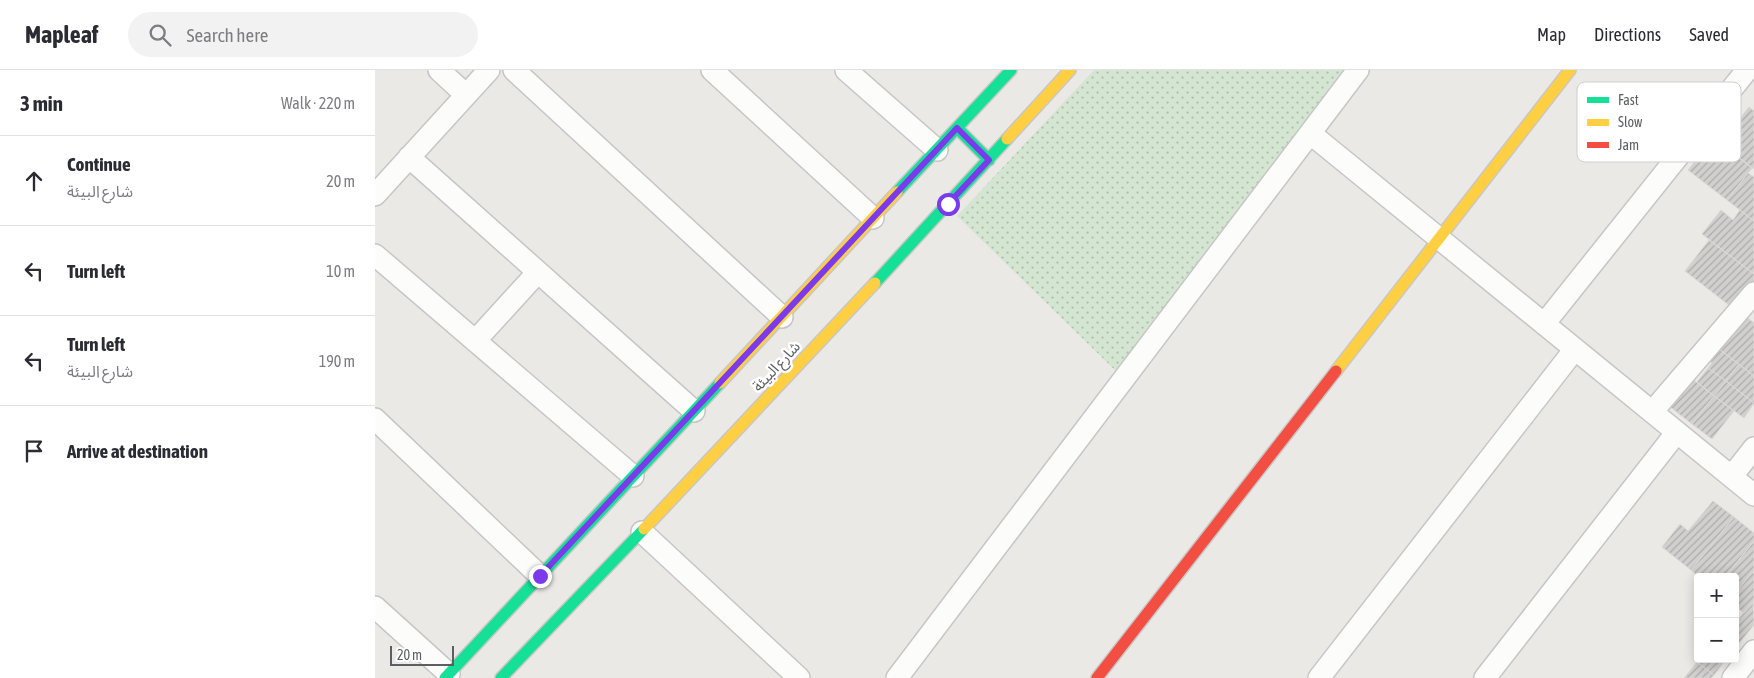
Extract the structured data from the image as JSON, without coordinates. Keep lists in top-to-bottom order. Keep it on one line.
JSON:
{"streets":{"street":["شارع البيئة"]},"legend":["Fast","Slow","Jam"],"scale_bar":"20 m","page":{"header":"Mapleaf","search":"Search here","nav":["Map","Directions","Saved"],"heading":["3 min","Walk · 220 m"],"list":[["Continue","شارع البيئة","20 m"],["Turn left","10 m"],["Turn left","شارع البيئة","190 m"],"Arrive at destination"],"map_buttons":["+","−"],"scale":"20 m"}}
